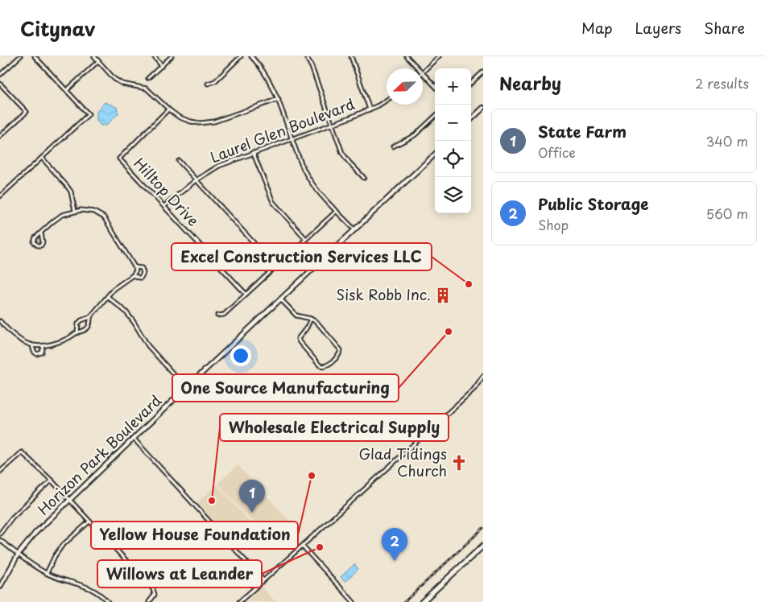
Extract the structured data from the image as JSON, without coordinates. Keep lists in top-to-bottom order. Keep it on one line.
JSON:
{"streets":{"street":["Laurel Glen Boulevard","Hilltop Drive","Horizon Park Boulevard"]},"crossings":[["Laurel Glen Boulevard","Hilltop Drive"]],"places":{"other":["Excel Construction Services LLC","One Source Manufacturing","Yellow House Foundation","Wholesale Electrical Supply","Willows at Leander"],"building":["Sisk Robb Inc."],"church":["Glad Tidings Church"]},"north":"bottom left","page":{"header":"Citynav","nav":["Map","Layers","Share"],"heading":["Nearby","2 results"],"map_buttons":["+","−"],"list":[{"mark":"1","name":"State Farm","note":"Office","value":"340 m"},{"mark":"2","name":"Public Storage","note":"Shop","value":"560 m"}],"pins":["1","2"]}}
